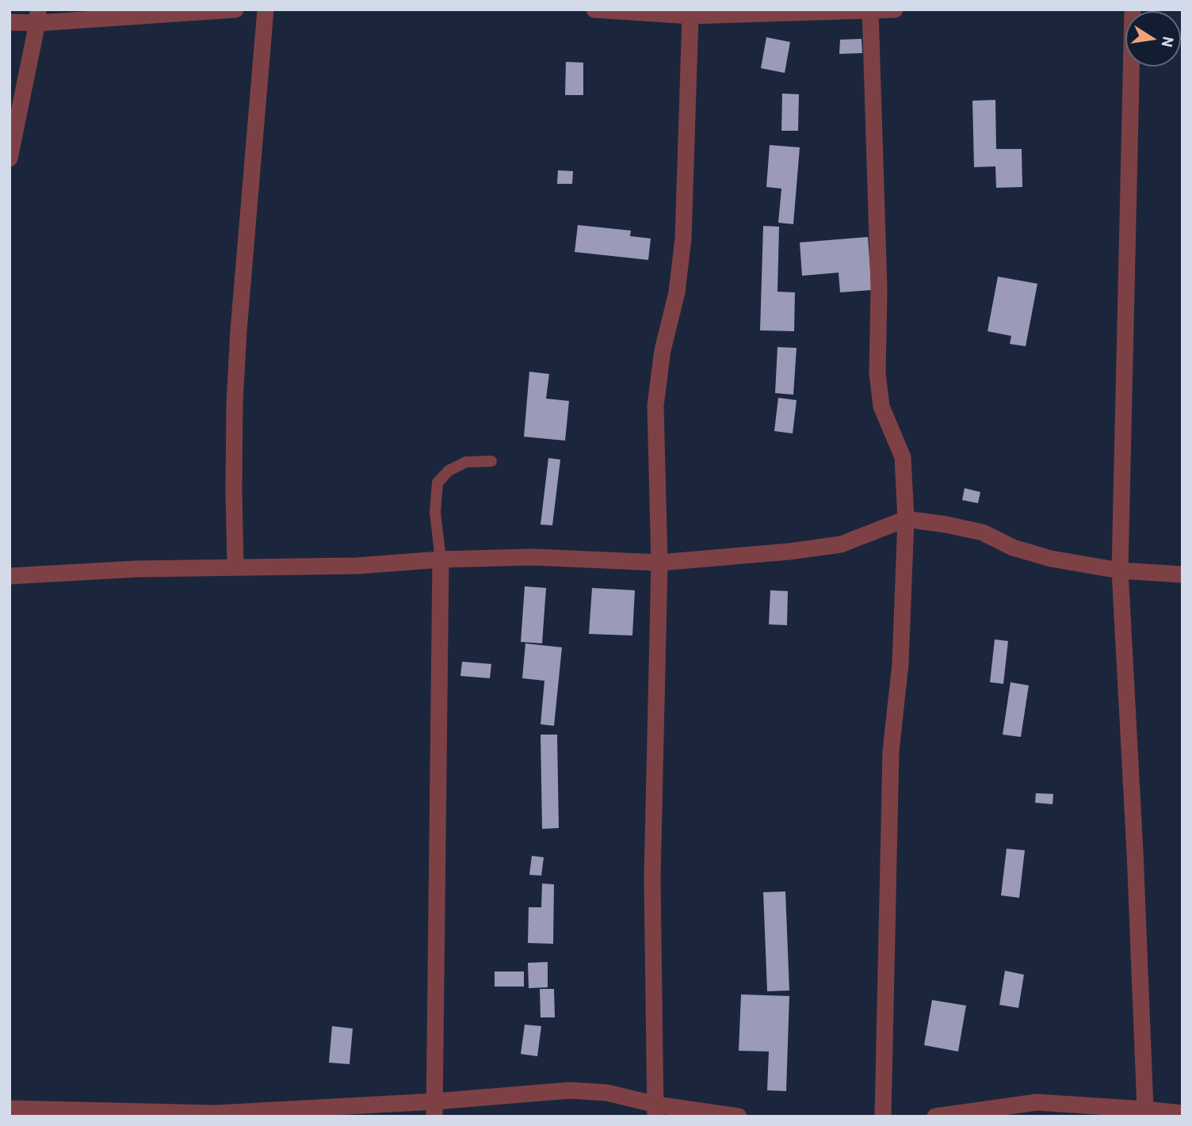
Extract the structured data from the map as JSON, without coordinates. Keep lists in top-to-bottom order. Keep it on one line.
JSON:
{"north":"right"}
